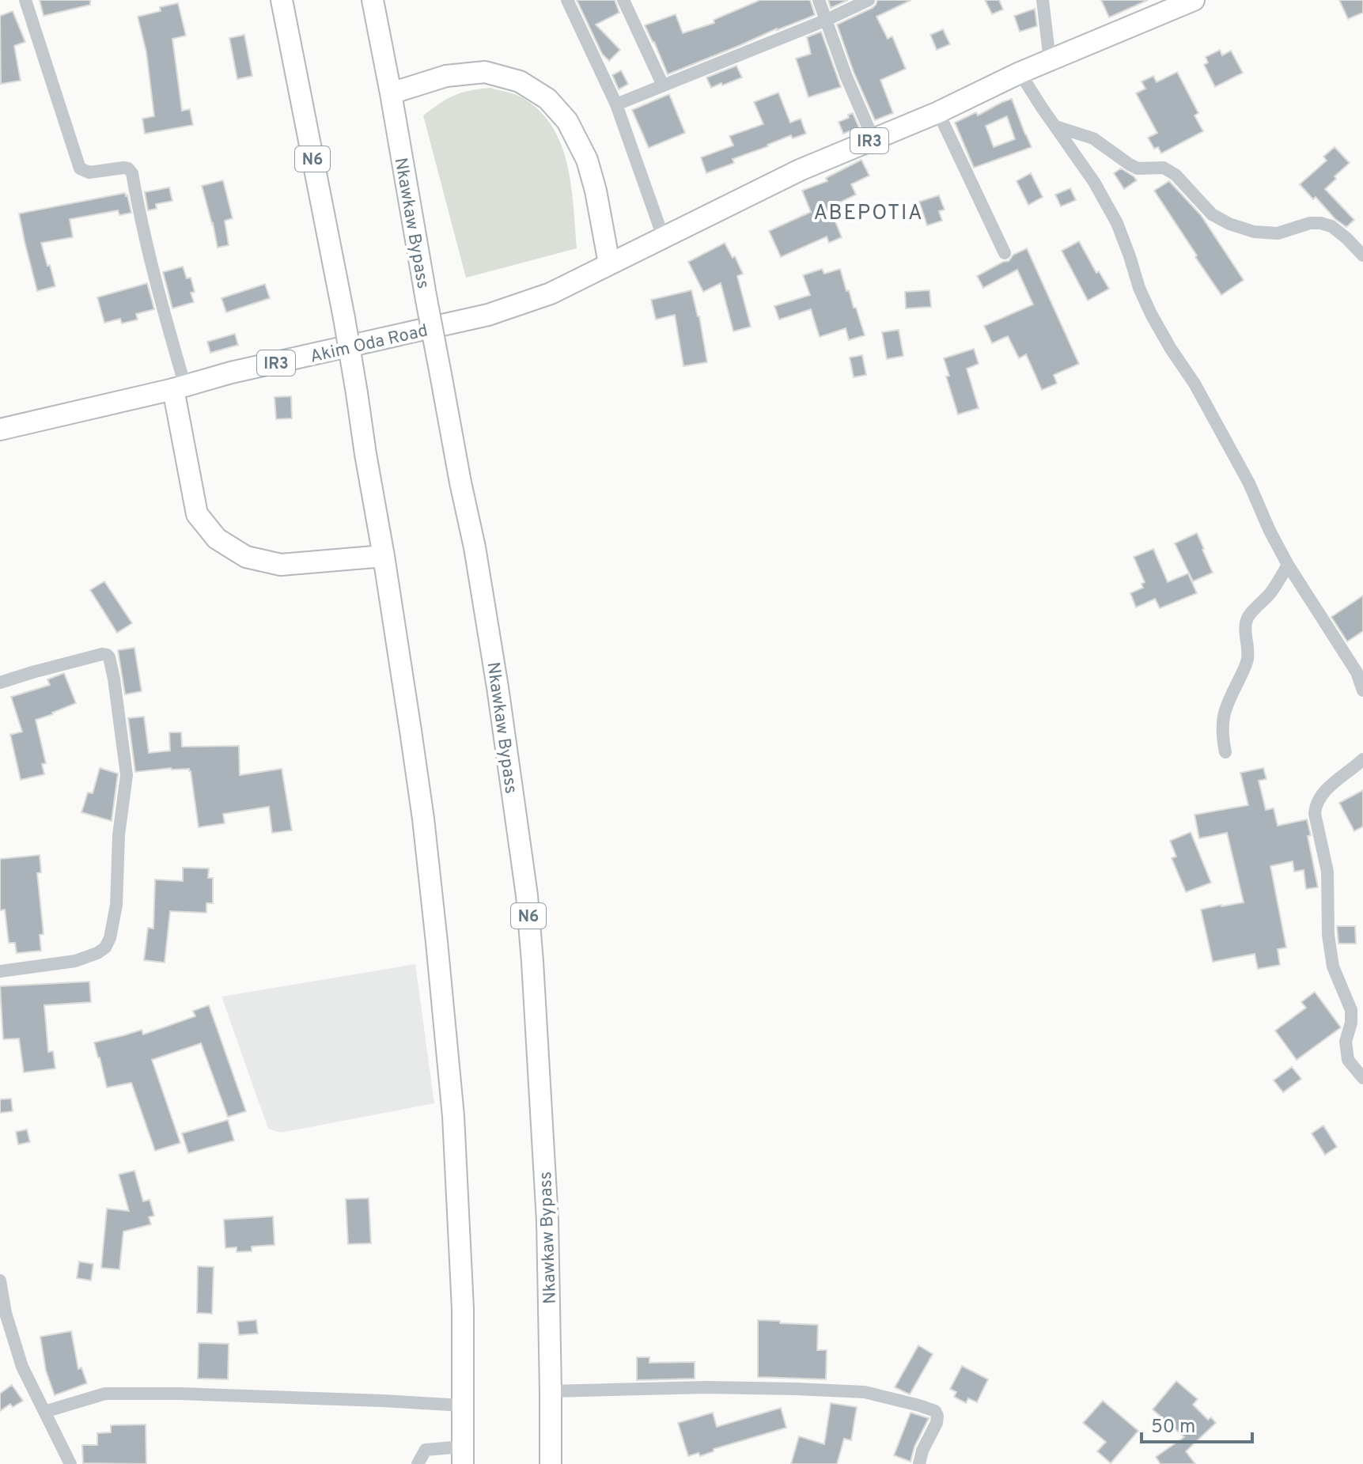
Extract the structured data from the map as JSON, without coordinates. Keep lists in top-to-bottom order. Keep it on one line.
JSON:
{"streets":{"main road":["IR3","N6","Nkawkaw Bypass","Akim Oda Road"]},"crossings":[["IR3","Akim Oda Road"]],"districts":["ABEPOTIA"],"scale_bar":"50 m"}
